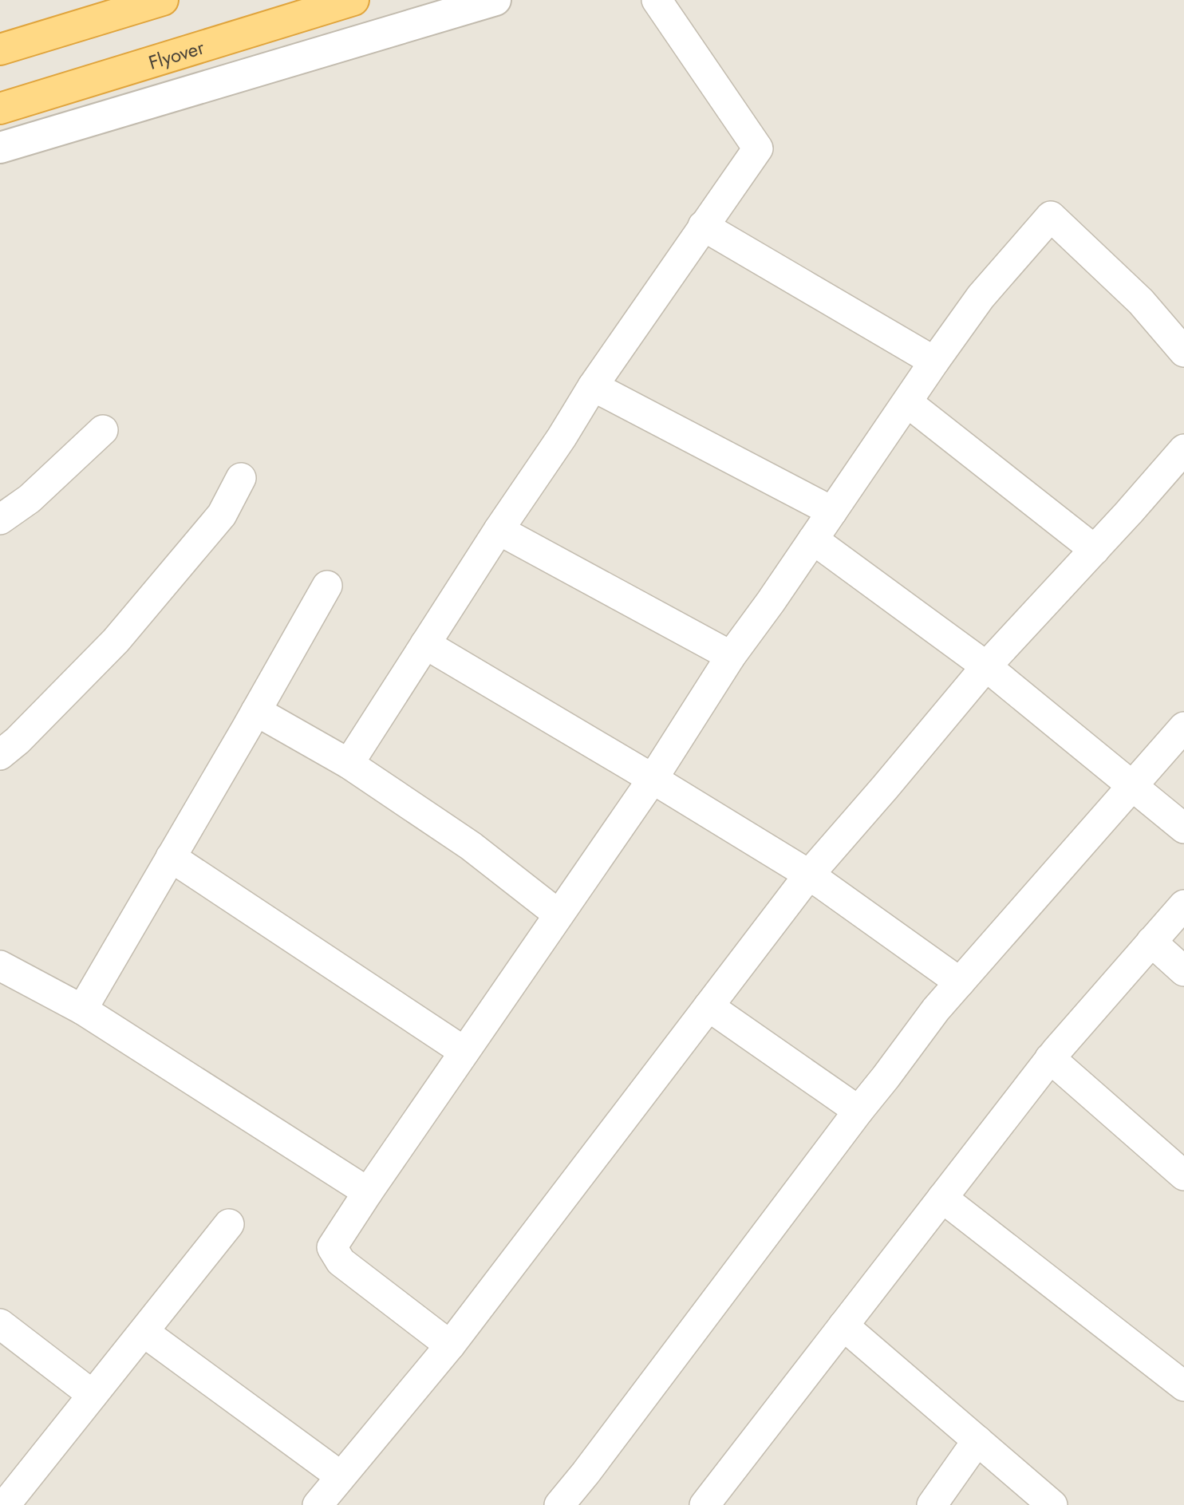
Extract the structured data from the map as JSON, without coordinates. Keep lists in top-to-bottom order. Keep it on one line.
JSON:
{"streets":{"highway":["Flyover"]}}
